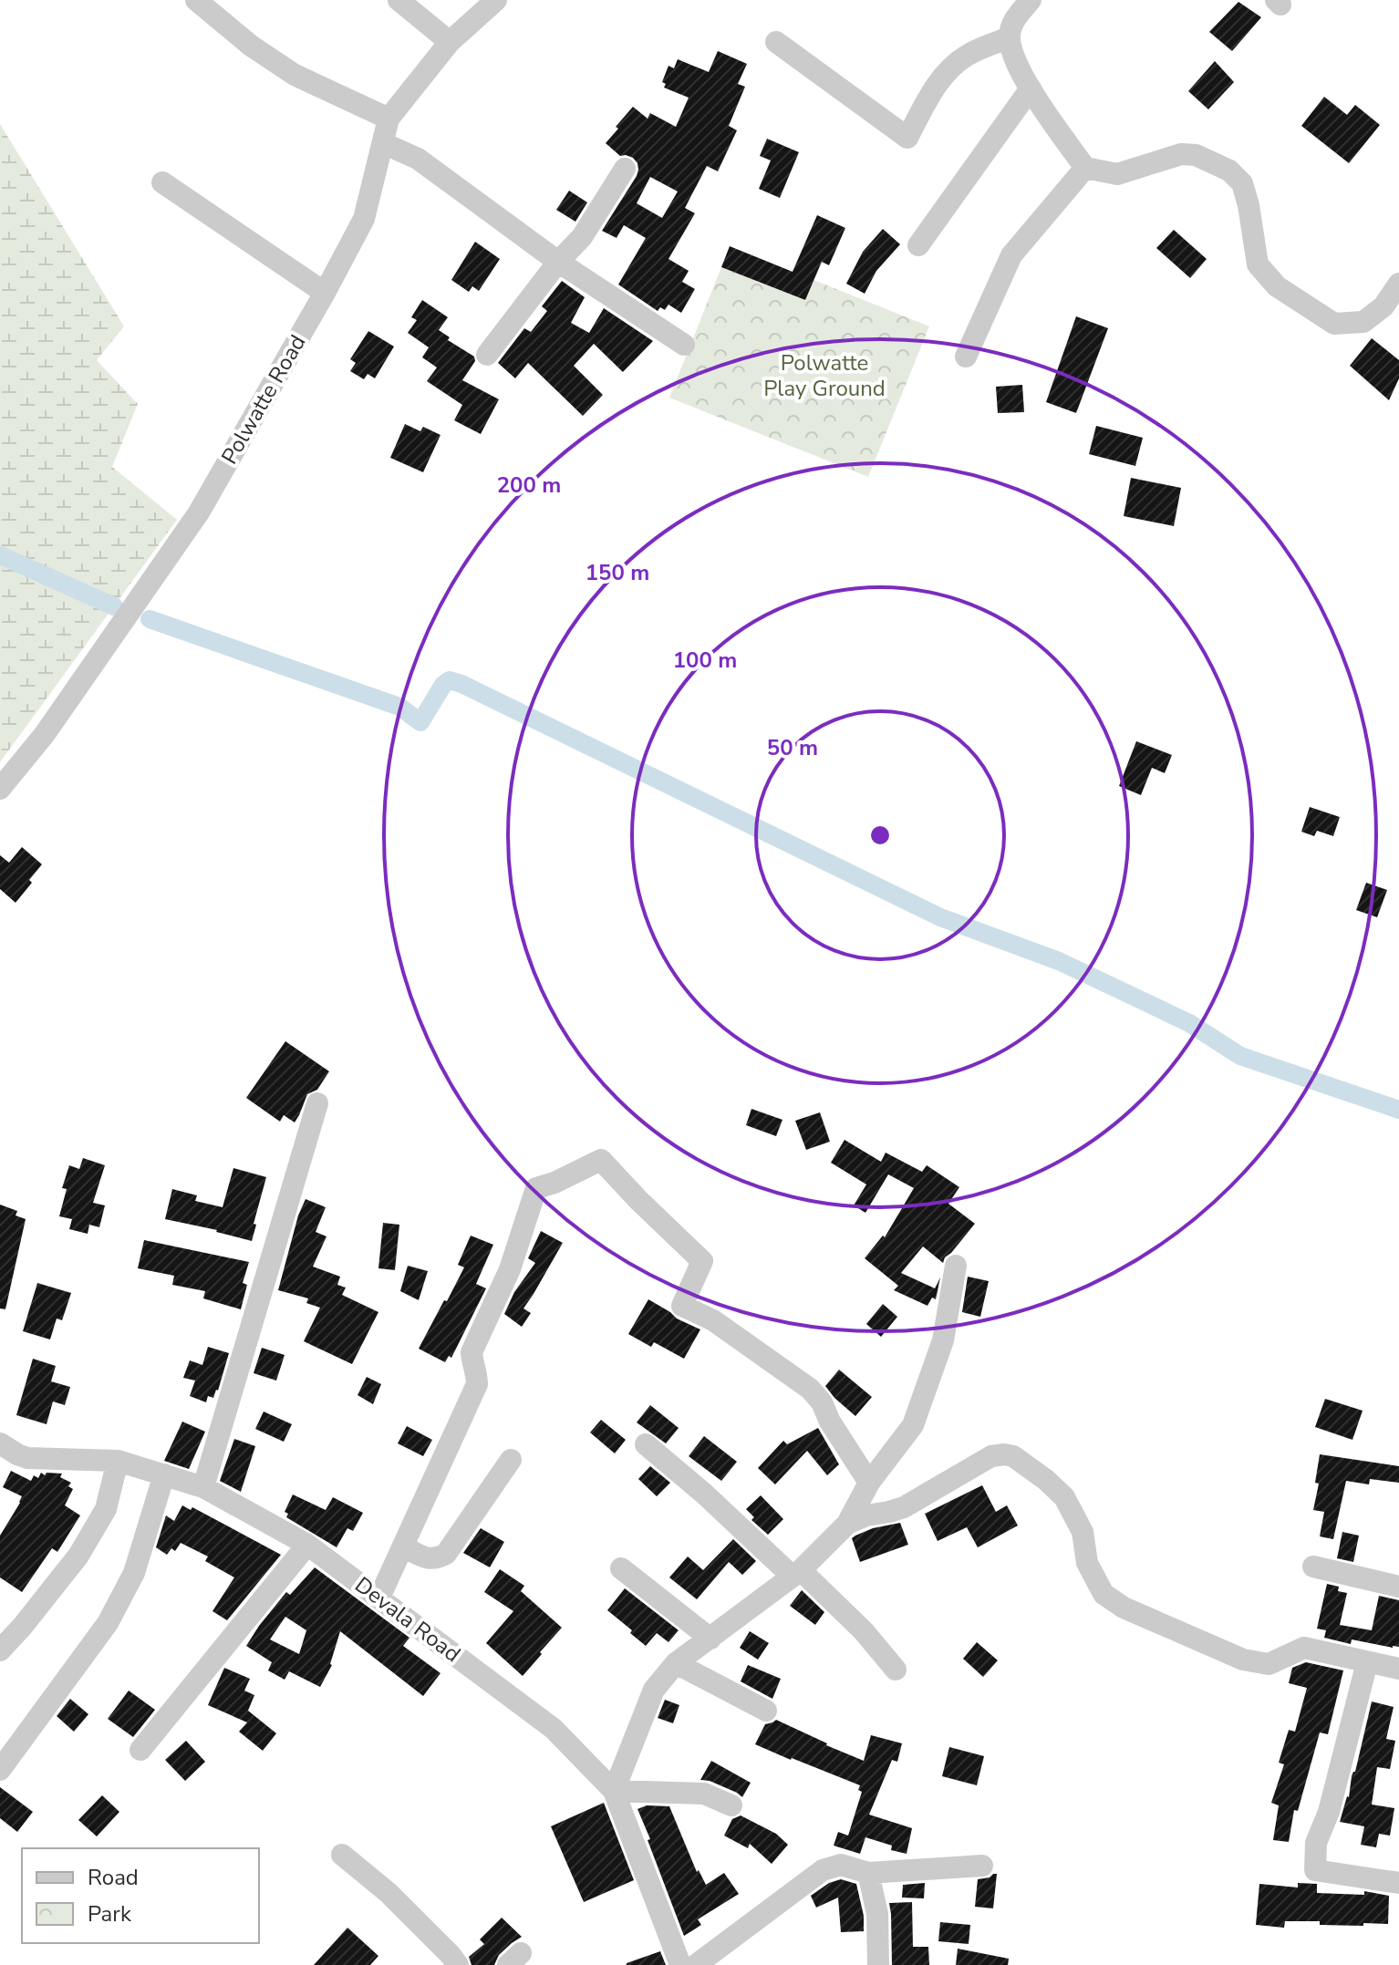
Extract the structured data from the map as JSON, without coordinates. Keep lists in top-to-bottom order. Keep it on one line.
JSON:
{"streets":{"street":["Polwatte Road","Devala Road"]},"parks":["Polwatte Play Ground"],"legend":["Road","Park"],"rings":["200 m","150 m","100 m","50 m"]}
